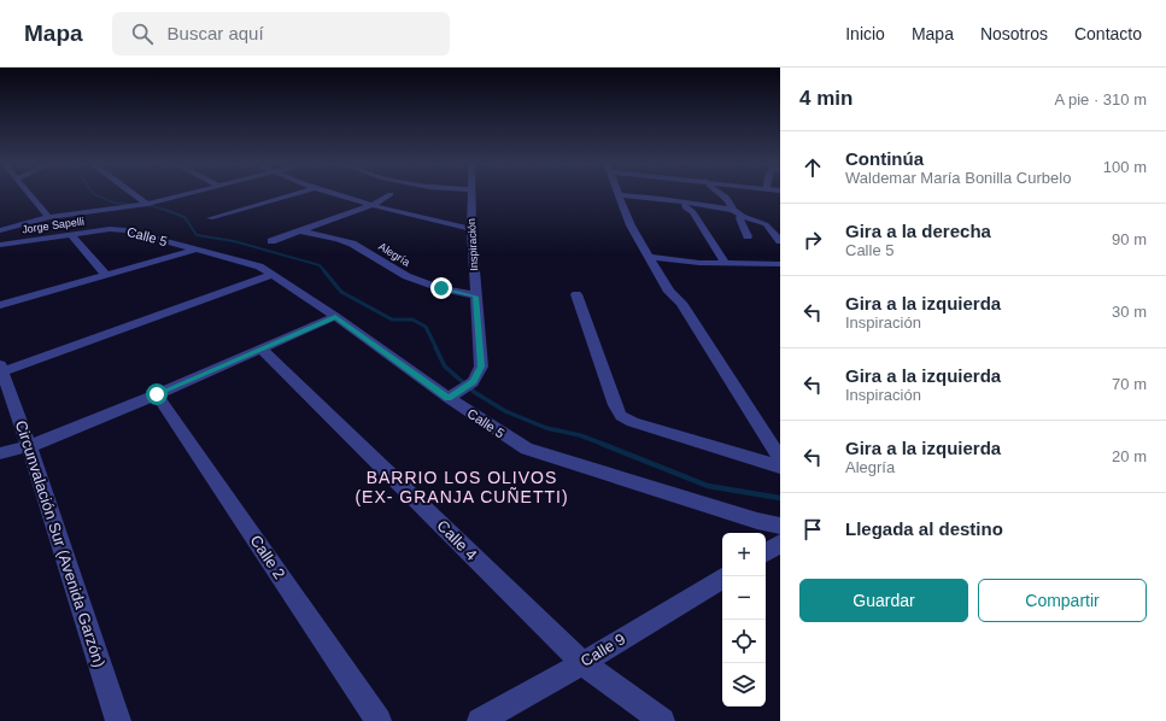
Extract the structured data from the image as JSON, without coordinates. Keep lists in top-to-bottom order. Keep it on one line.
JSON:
{"streets":{"street":["Jorge Sapelli","Calle 5","Inspiración","Alegría","Calle 4","Circunvalación Sur (Avenida Garzón)","Calle 2","Calle 9"]},"crossings":[["Jorge Sapelli","Calle 5"],["Calle 5","Inspiración"],["Inspiración","Alegría"],["Calle 4","Calle 9"]],"districts":["BARRIO LOS OLIVOS (EX- GRANJA CUÑETTI)"],"page":{"header":"Mapa","search":"Buscar aquí","nav":["Inicio","Mapa","Nosotros","Contacto"],"heading":["4 min","A pie · 310 m"],"list":[["Continúa","Waldemar María Bonilla Curbelo","100 m"],["Gira a la derecha","Calle 5","90 m"],["Gira a la izquierda","Inspiración","30 m"],["Gira a la izquierda","Inspiración","70 m"],["Gira a la izquierda","Alegría","20 m"],"Llegada al destino"],"map_buttons":["+","−"],"buttons":["Guardar","Compartir"]}}
